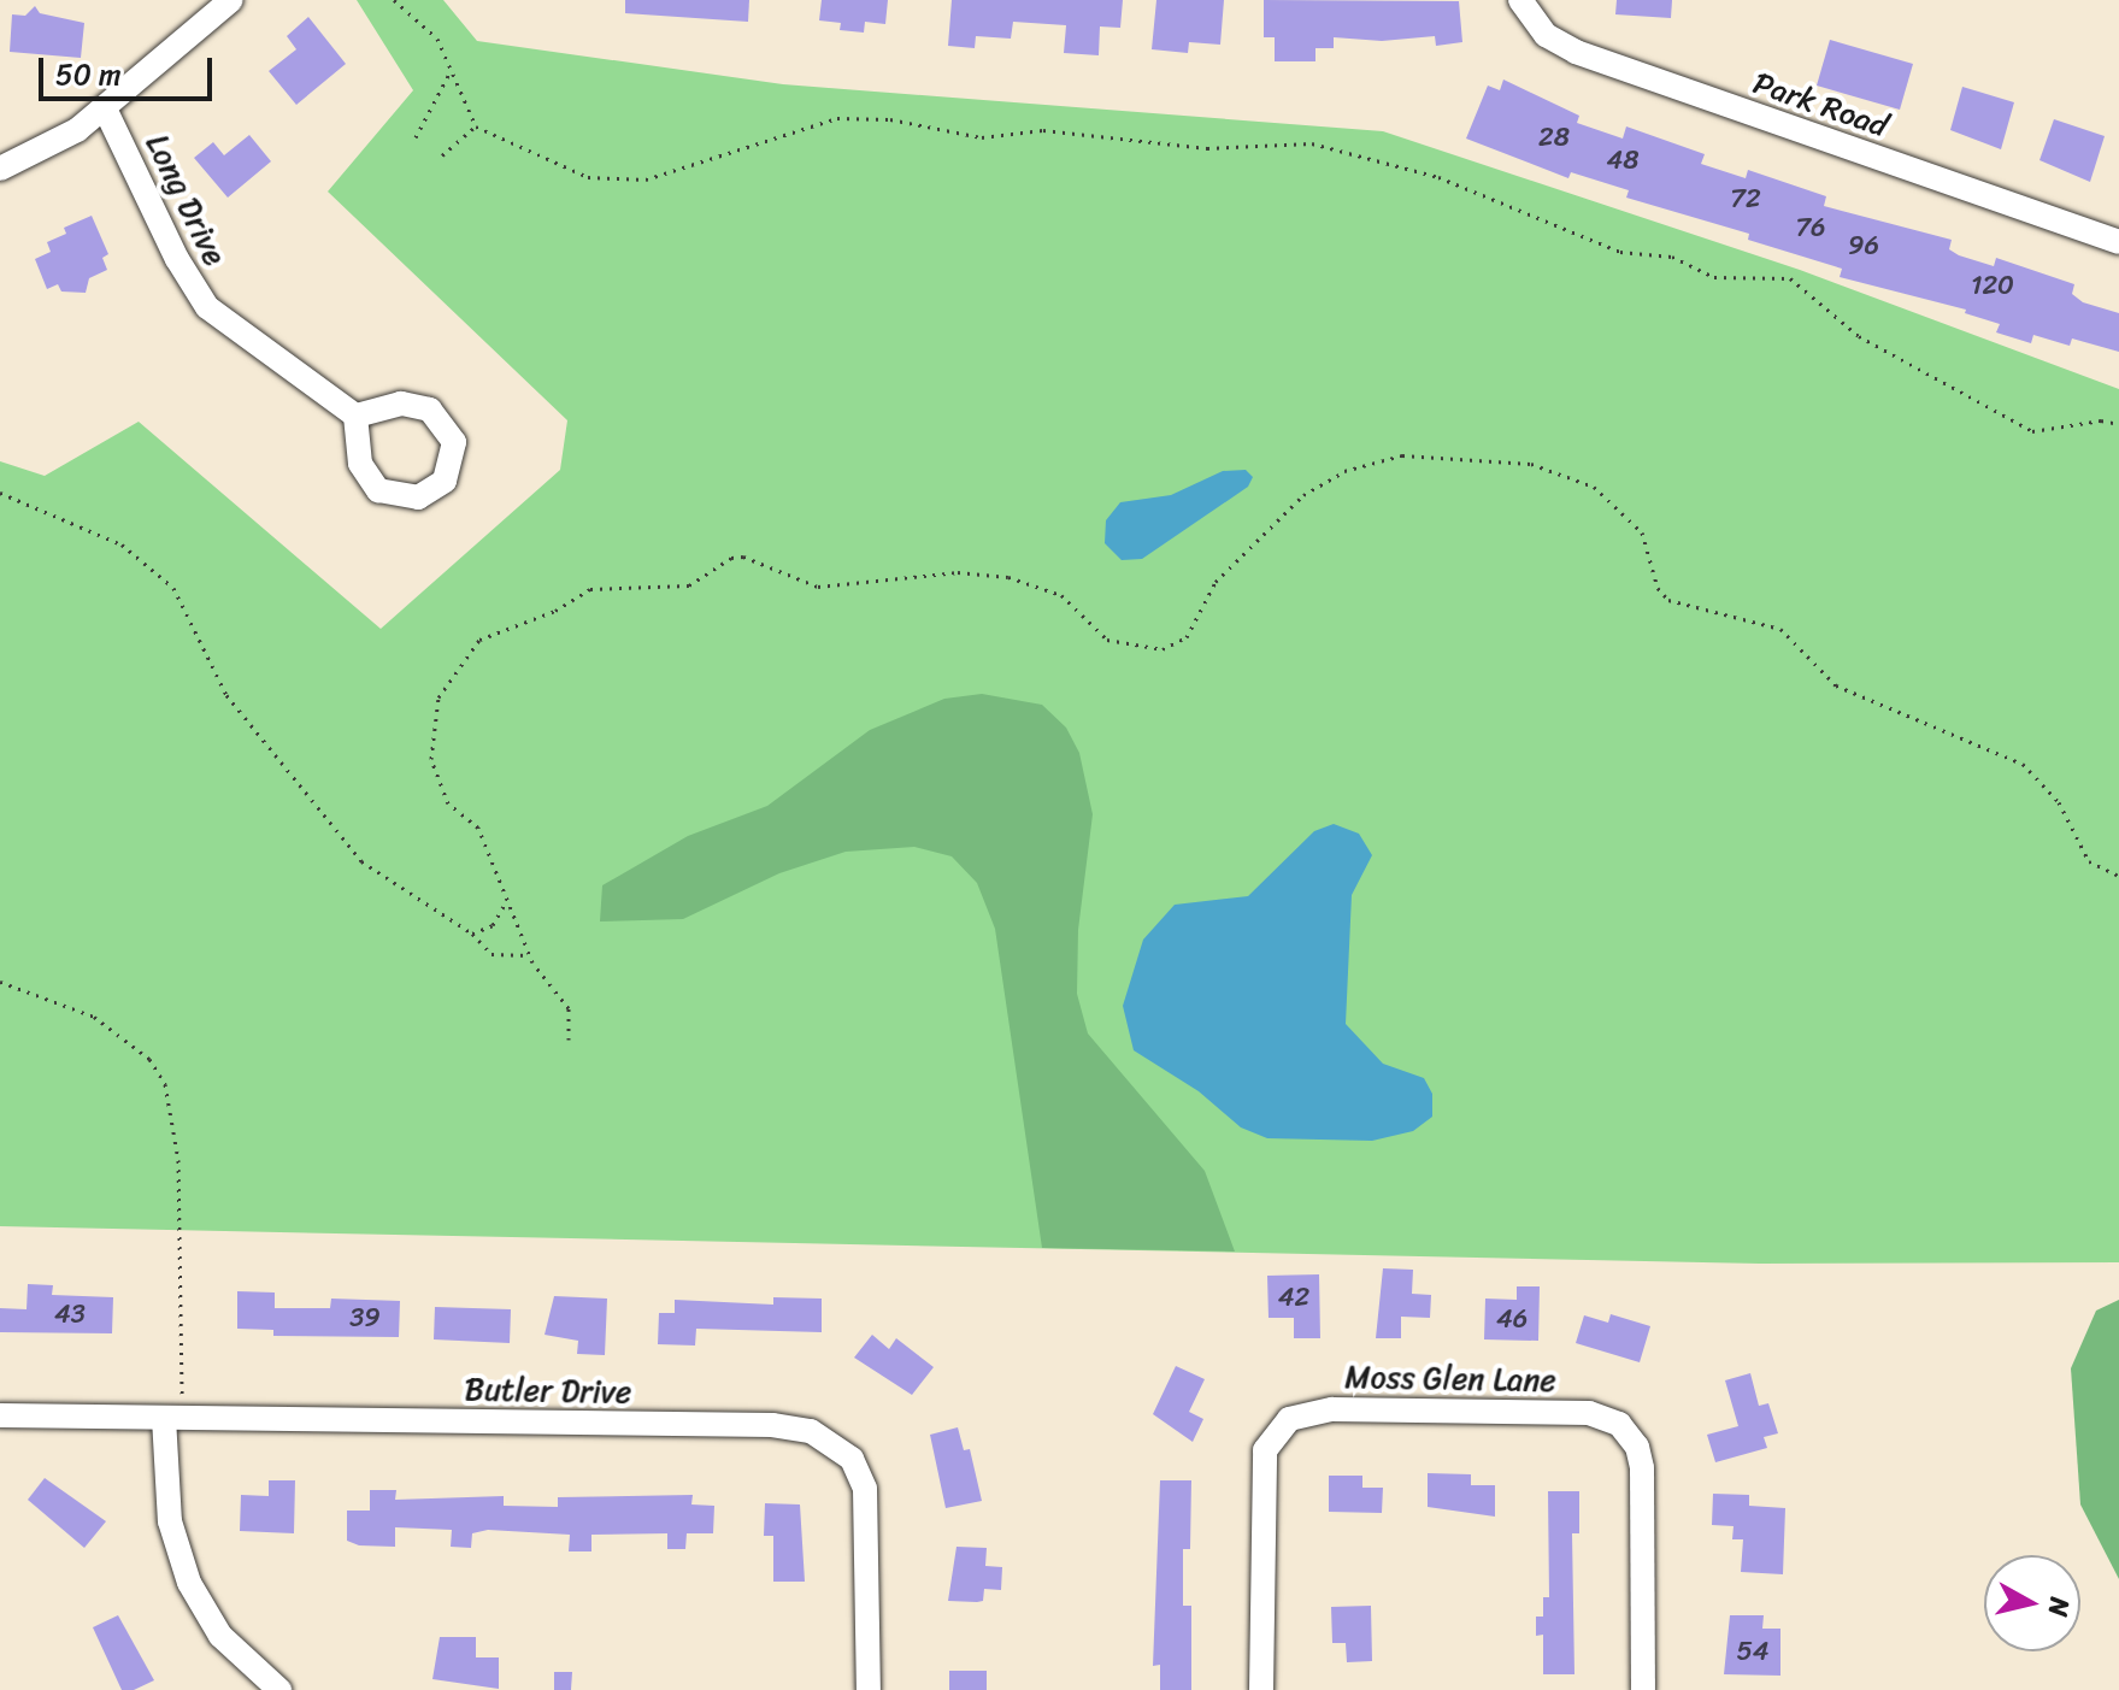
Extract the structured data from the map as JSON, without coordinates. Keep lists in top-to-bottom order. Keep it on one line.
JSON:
{"streets":{"street":["Park Road","Long Drive","Moss Glen Lane","Butler Drive"]},"house_numbers":["28","48","72","76","96","120","42","43","39","46","54"],"scale_bar":"50 m","north":"right"}
